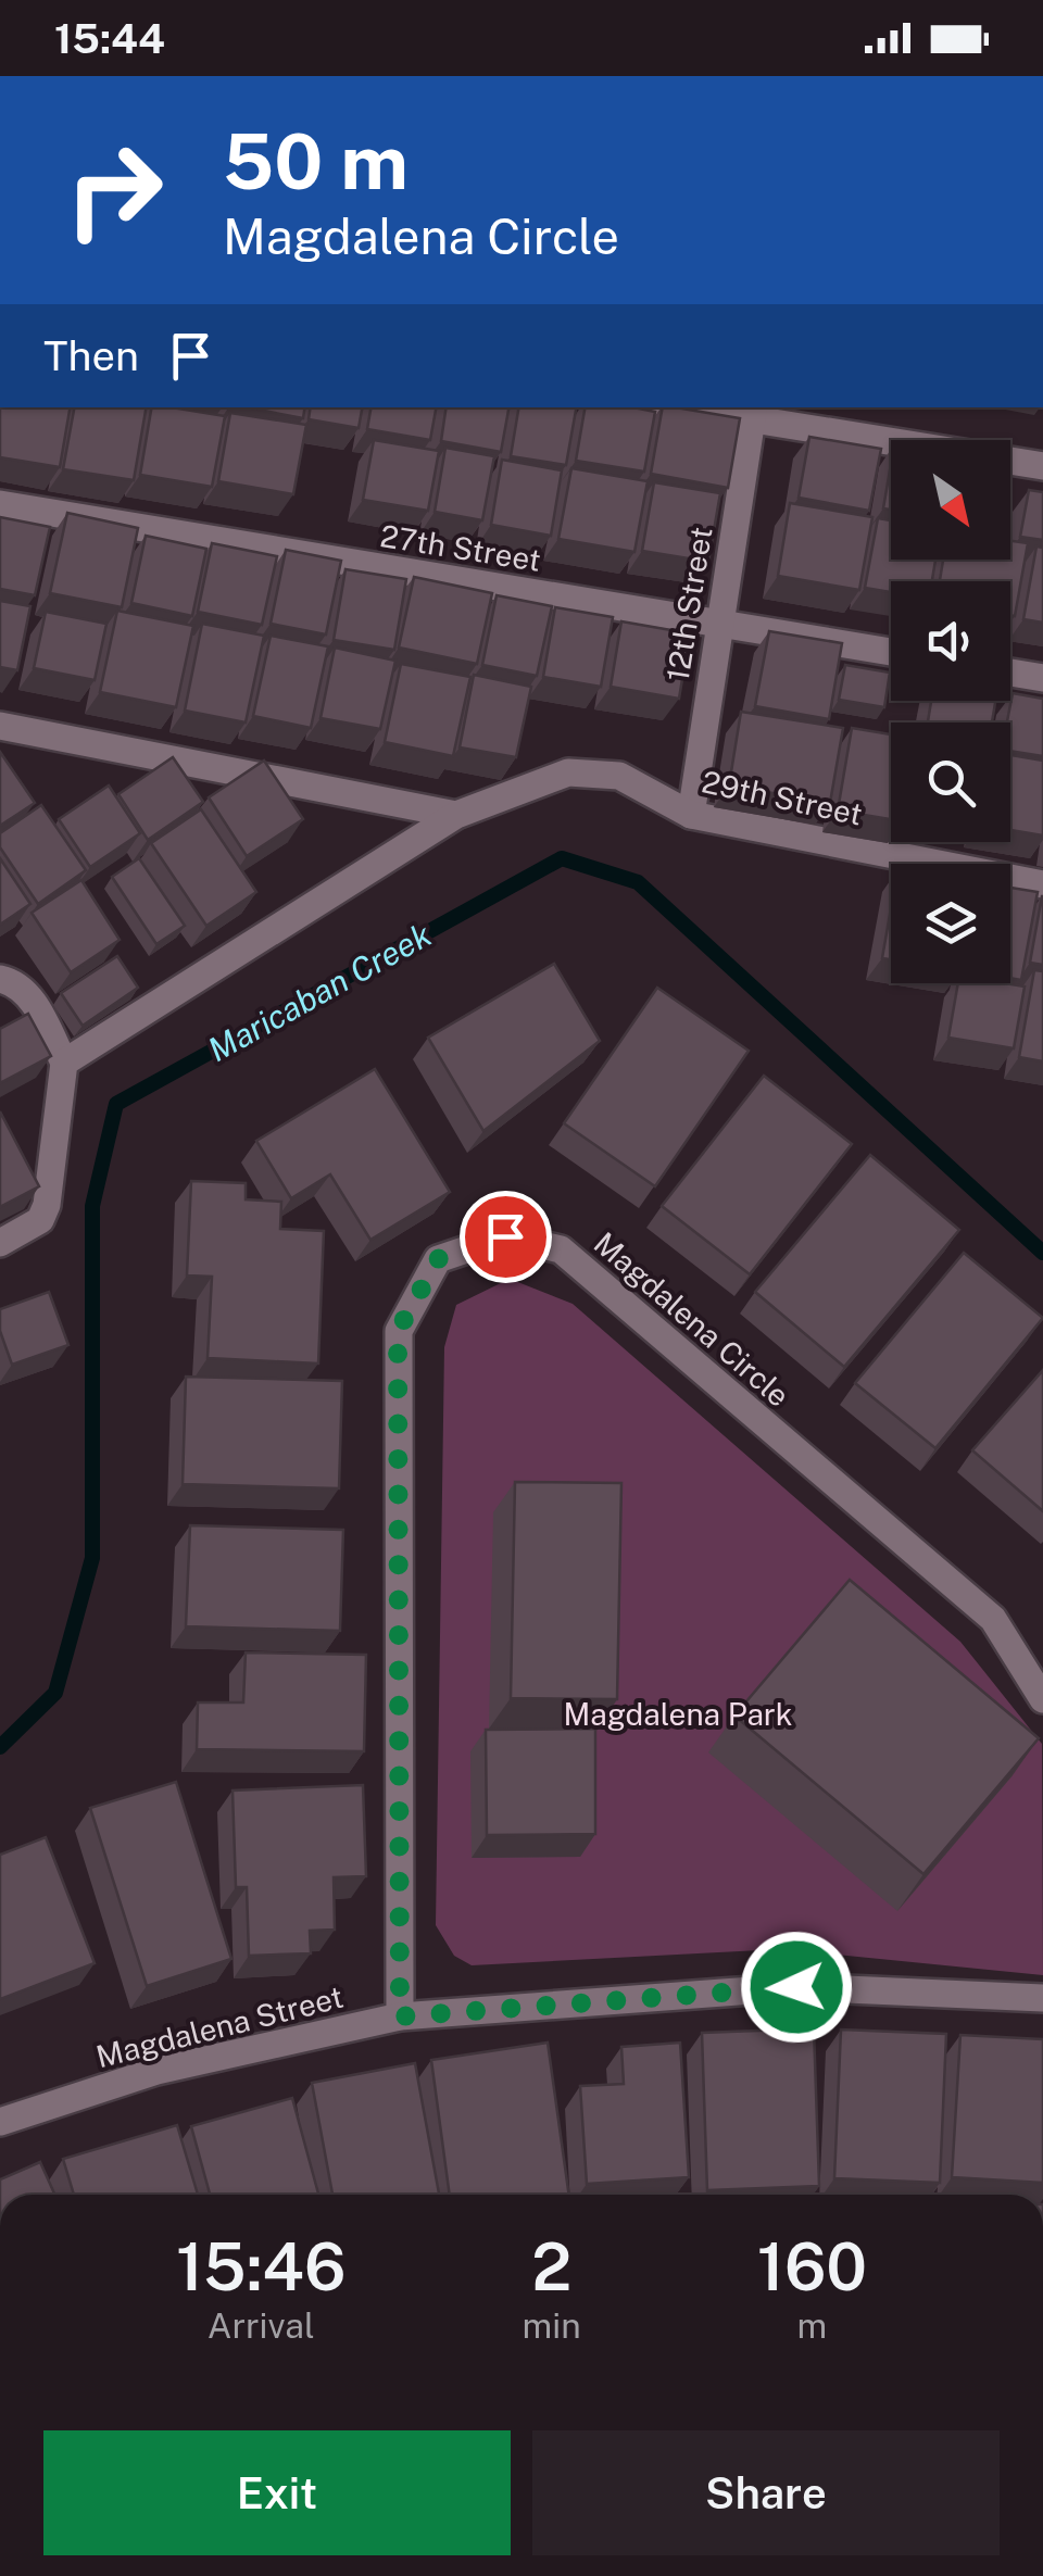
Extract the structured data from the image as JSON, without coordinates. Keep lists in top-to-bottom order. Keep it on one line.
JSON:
{"streets":{"street":["27th Street","12th Street","29th Street","Magdalena Circle","Magdalena Street"]},"crossings":[["27th Street","12th Street"],["12th Street","29th Street"],["Magdalena Circle","Magdalena Street"]],"water":["Maricaban Creek"],"parks":["Magdalena Park"],"north":"bottom right","page":{"status":"15:44","turn":["50 m","Magdalena Circle"],"then":"Then","eta":["15:46","Arrival","2","min","160","m"],"buttons":["Exit","Share"]}}
